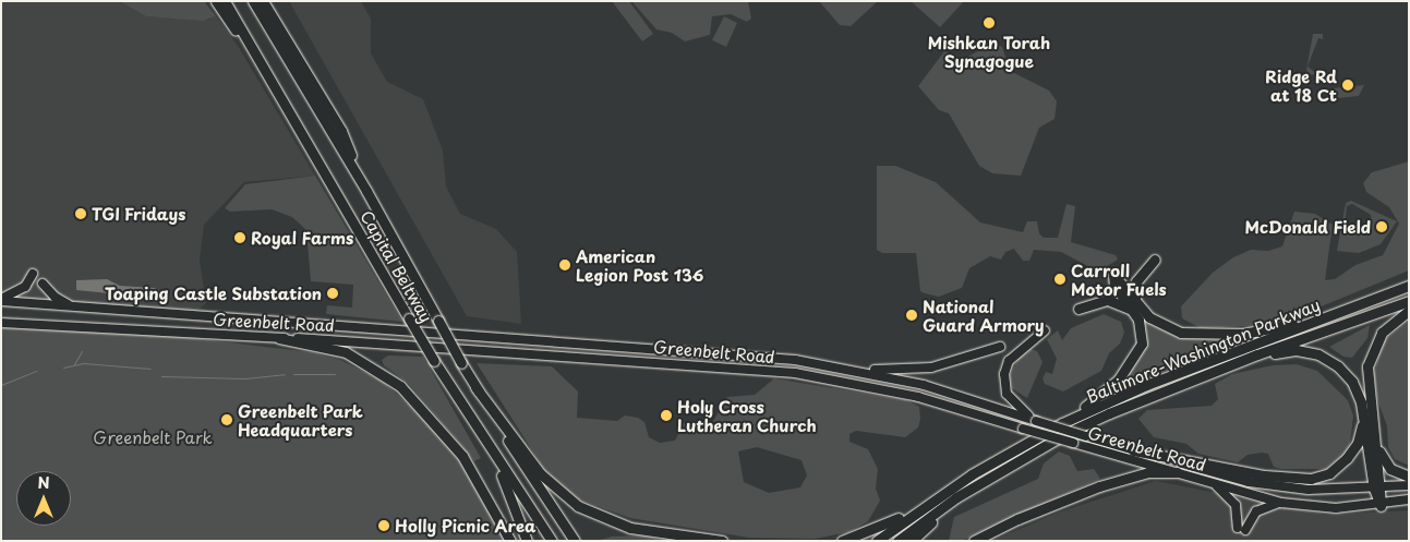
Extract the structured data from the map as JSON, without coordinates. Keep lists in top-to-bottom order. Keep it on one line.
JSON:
{"streets":{"highway":["Capital Beltway","Baltimore-Washington Parkway"],"main road":["Greenbelt Road"]},"parks":["Greenbelt Park"],"places":["Mishkan Torah Synagogue","Ridge Rd at 18 Ct","TGI Fridays","McDonald Field","Royal Farms","American Legion Post 136","Carroll Motor Fuels","Toaping Castle Substation","National Guard Armory","Holy Cross Lutheran Church","Greenbelt Park Headquarters","Holly Picnic Area"],"north":"top"}
